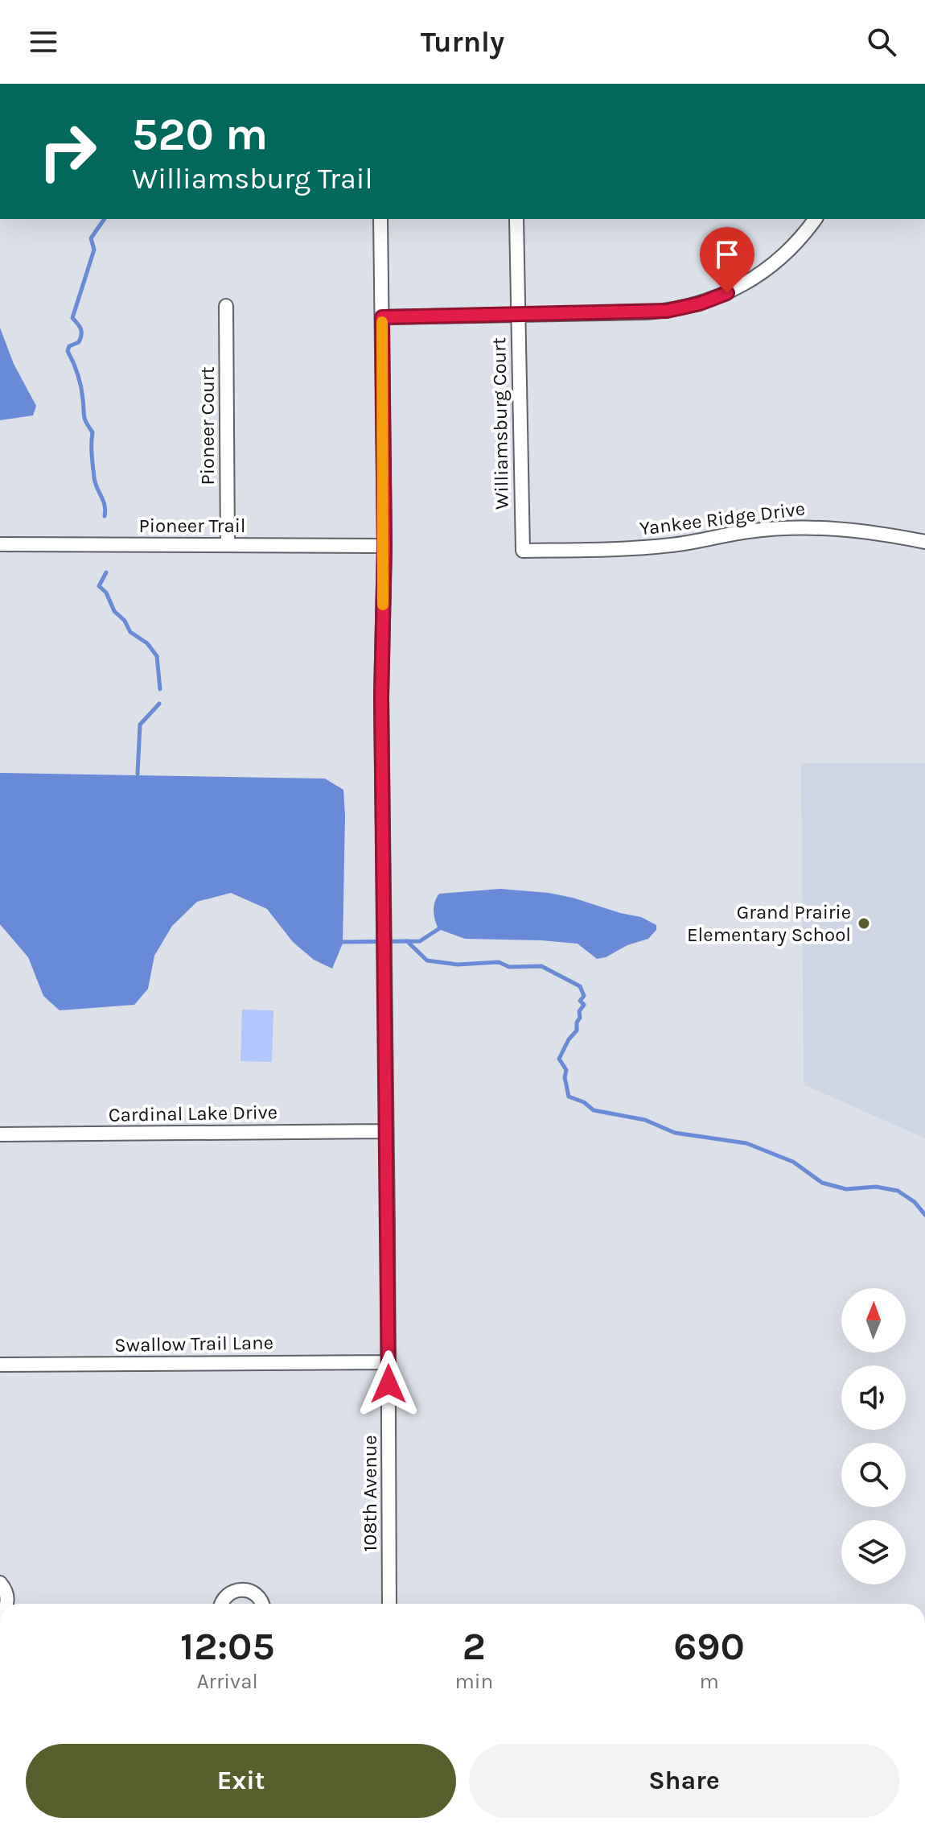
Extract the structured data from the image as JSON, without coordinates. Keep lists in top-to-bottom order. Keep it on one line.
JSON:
{"streets":{"street":["Williamsburg Court","Pioneer Court","Yankee Ridge Drive","Pioneer Trail","Cardinal Lake Drive","Swallow Trail Lane","108th Avenue"]},"crossings":[["Williamsburg Court","Yankee Ridge Drive"],["Pioneer Court","Pioneer Trail"],["Pioneer Trail","108th Avenue"],["Cardinal Lake Drive","108th Avenue"],["Swallow Trail Lane","108th Avenue"]],"places":["Grand Prairie Elementary School"],"north":"top","page":{"header":"Turnly","turn":["520 m","Williamsburg Trail"],"eta":["12:05","Arrival","2","min","690","m"],"buttons":["Exit","Share"]}}
